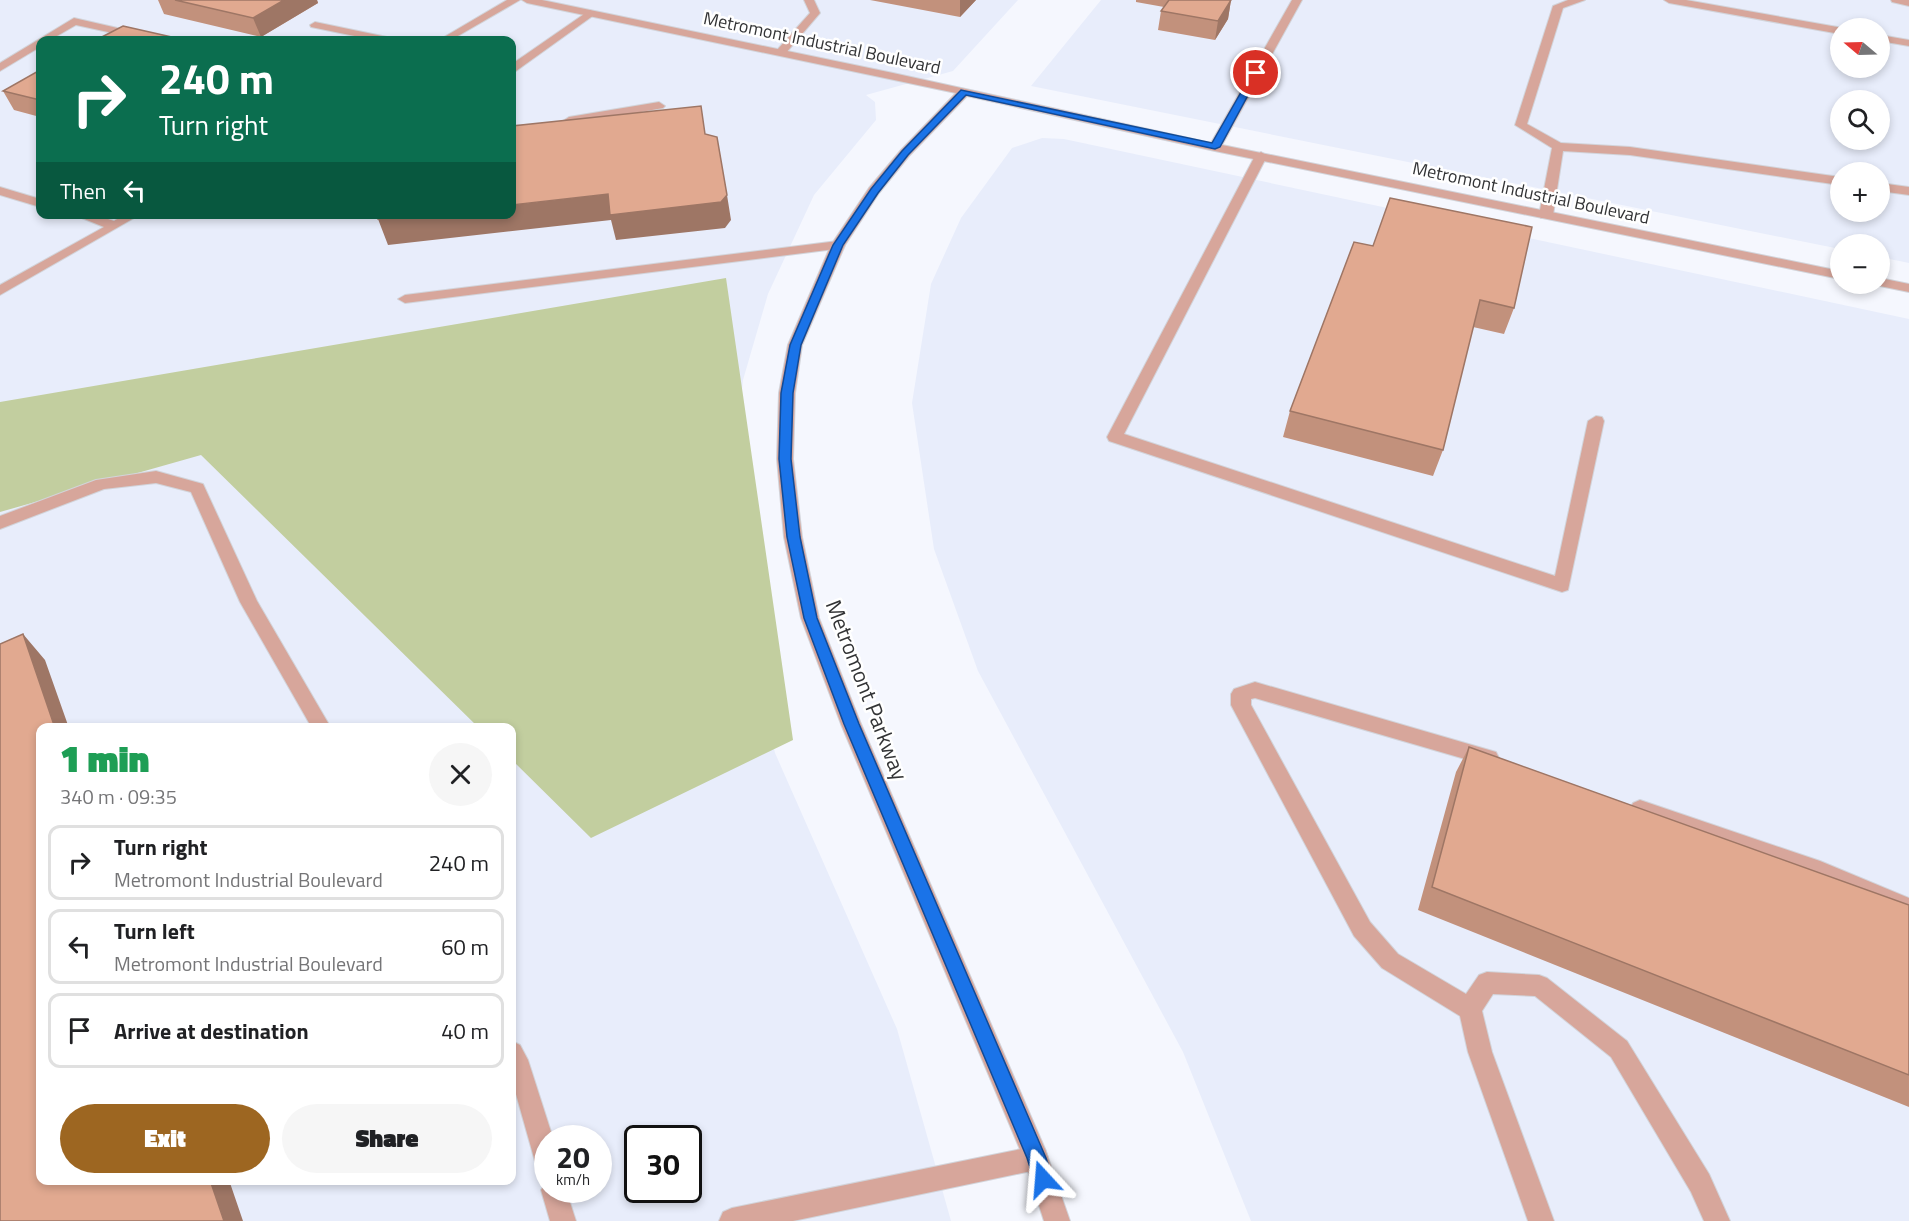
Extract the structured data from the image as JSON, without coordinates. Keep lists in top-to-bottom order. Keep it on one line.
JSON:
{"streets":{"street":["Metromont Industrial Boulevard","Metromont Parkway"]},"crossings":[["Metromont Industrial Boulevard","Metromont Parkway"]],"north":"left","page":{"map_buttons":["+","−"],"turn":["240 m","Turn right"],"then":"Then","heading":["1 min","340 m · 09:35"],"list":[{"name":"Turn right","note":"Metromont Industrial Boulevard","value":"240 m"},{"name":"Turn left","note":"Metromont Industrial Boulevard","value":"60 m"},{"name":"Arrive at destination","value":"40 m"}],"buttons":["Exit","Share"],"speed":"20 km/h","limit":"30"}}
